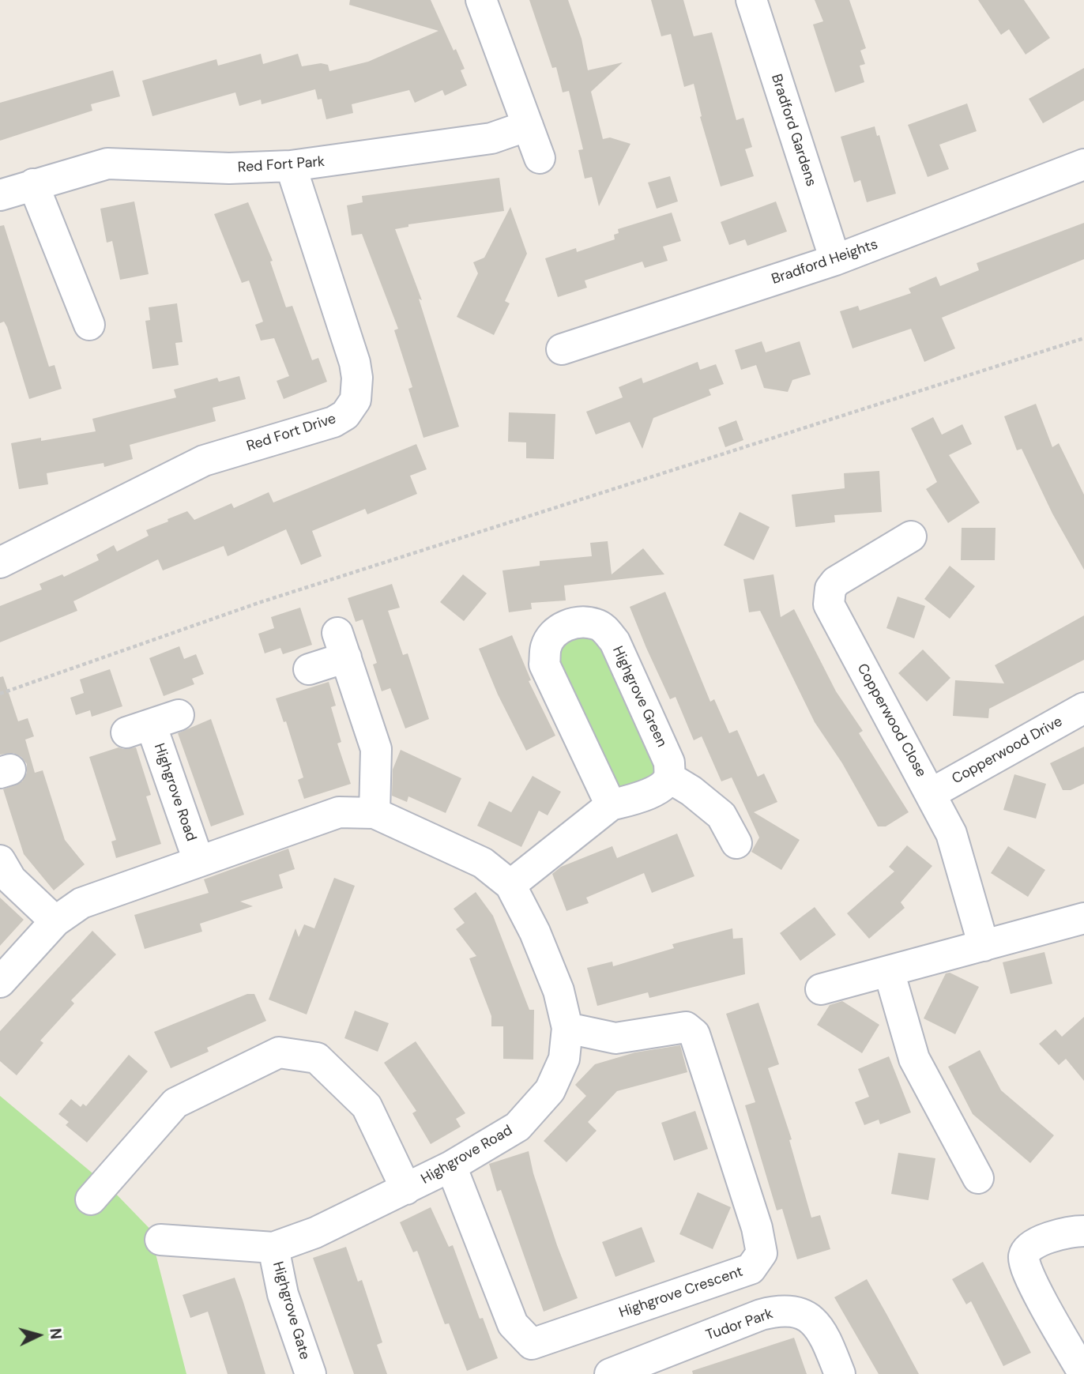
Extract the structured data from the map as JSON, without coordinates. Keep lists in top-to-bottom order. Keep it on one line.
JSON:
{"streets":{"street":["Bradford Gardens","Red Fort Park","Bradford Heights","Red Fort Drive","Highgrove Green","Copperwood Close","Copperwood Drive","Highgrove Road","Highgrove Crescent","Highgrove Gate","Tudor Park"]},"crossings":[["Bradford Gardens","Bradford Heights"],["Red Fort Park","Red Fort Drive"],["Copperwood Close","Copperwood Drive"],["Highgrove Road","Highgrove Crescent"],["Highgrove Road","Highgrove Gate"]],"north":"right"}
